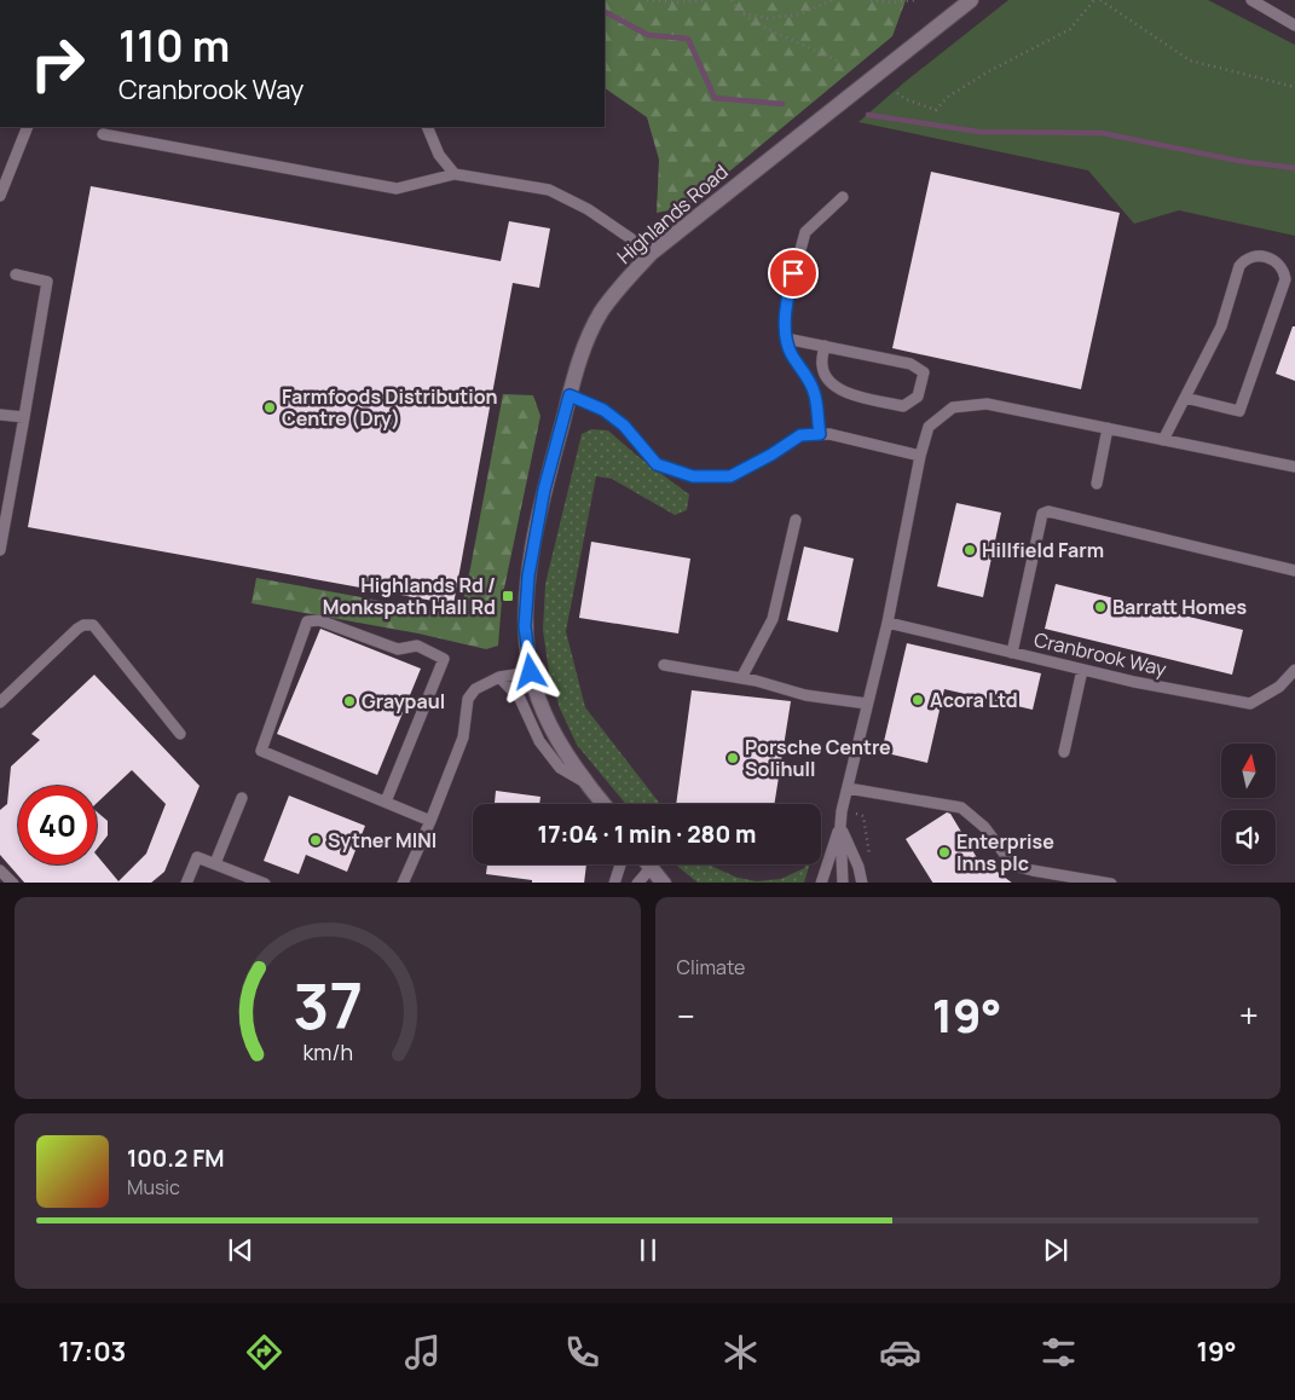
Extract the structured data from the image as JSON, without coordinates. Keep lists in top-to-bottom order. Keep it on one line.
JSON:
{"streets":{"street":["Highlands Road"],"lane":["Cranbrook Way"]},"places":{"other":["Farmfoods Distribution Centre (Dry)","Hillfield Farm","Barratt Homes","Acora Ltd","Graypaul","Porsche Centre Solihull","Sytner MINI","Enterprise Inns plc"],"transit":["Highlands Rd / Monkspath Hall Rd"]},"north":"top","page":{"turn":["110 m","Cranbrook Way"],"limit":"40","trip":"17:04 · 1 min · 280 m","tile":"Climate","heat":["−","19°","+"],"song":["100.2 FM","Music"],"tabs":["17:03","19°"],"gauge":["37","km/h"]}}
